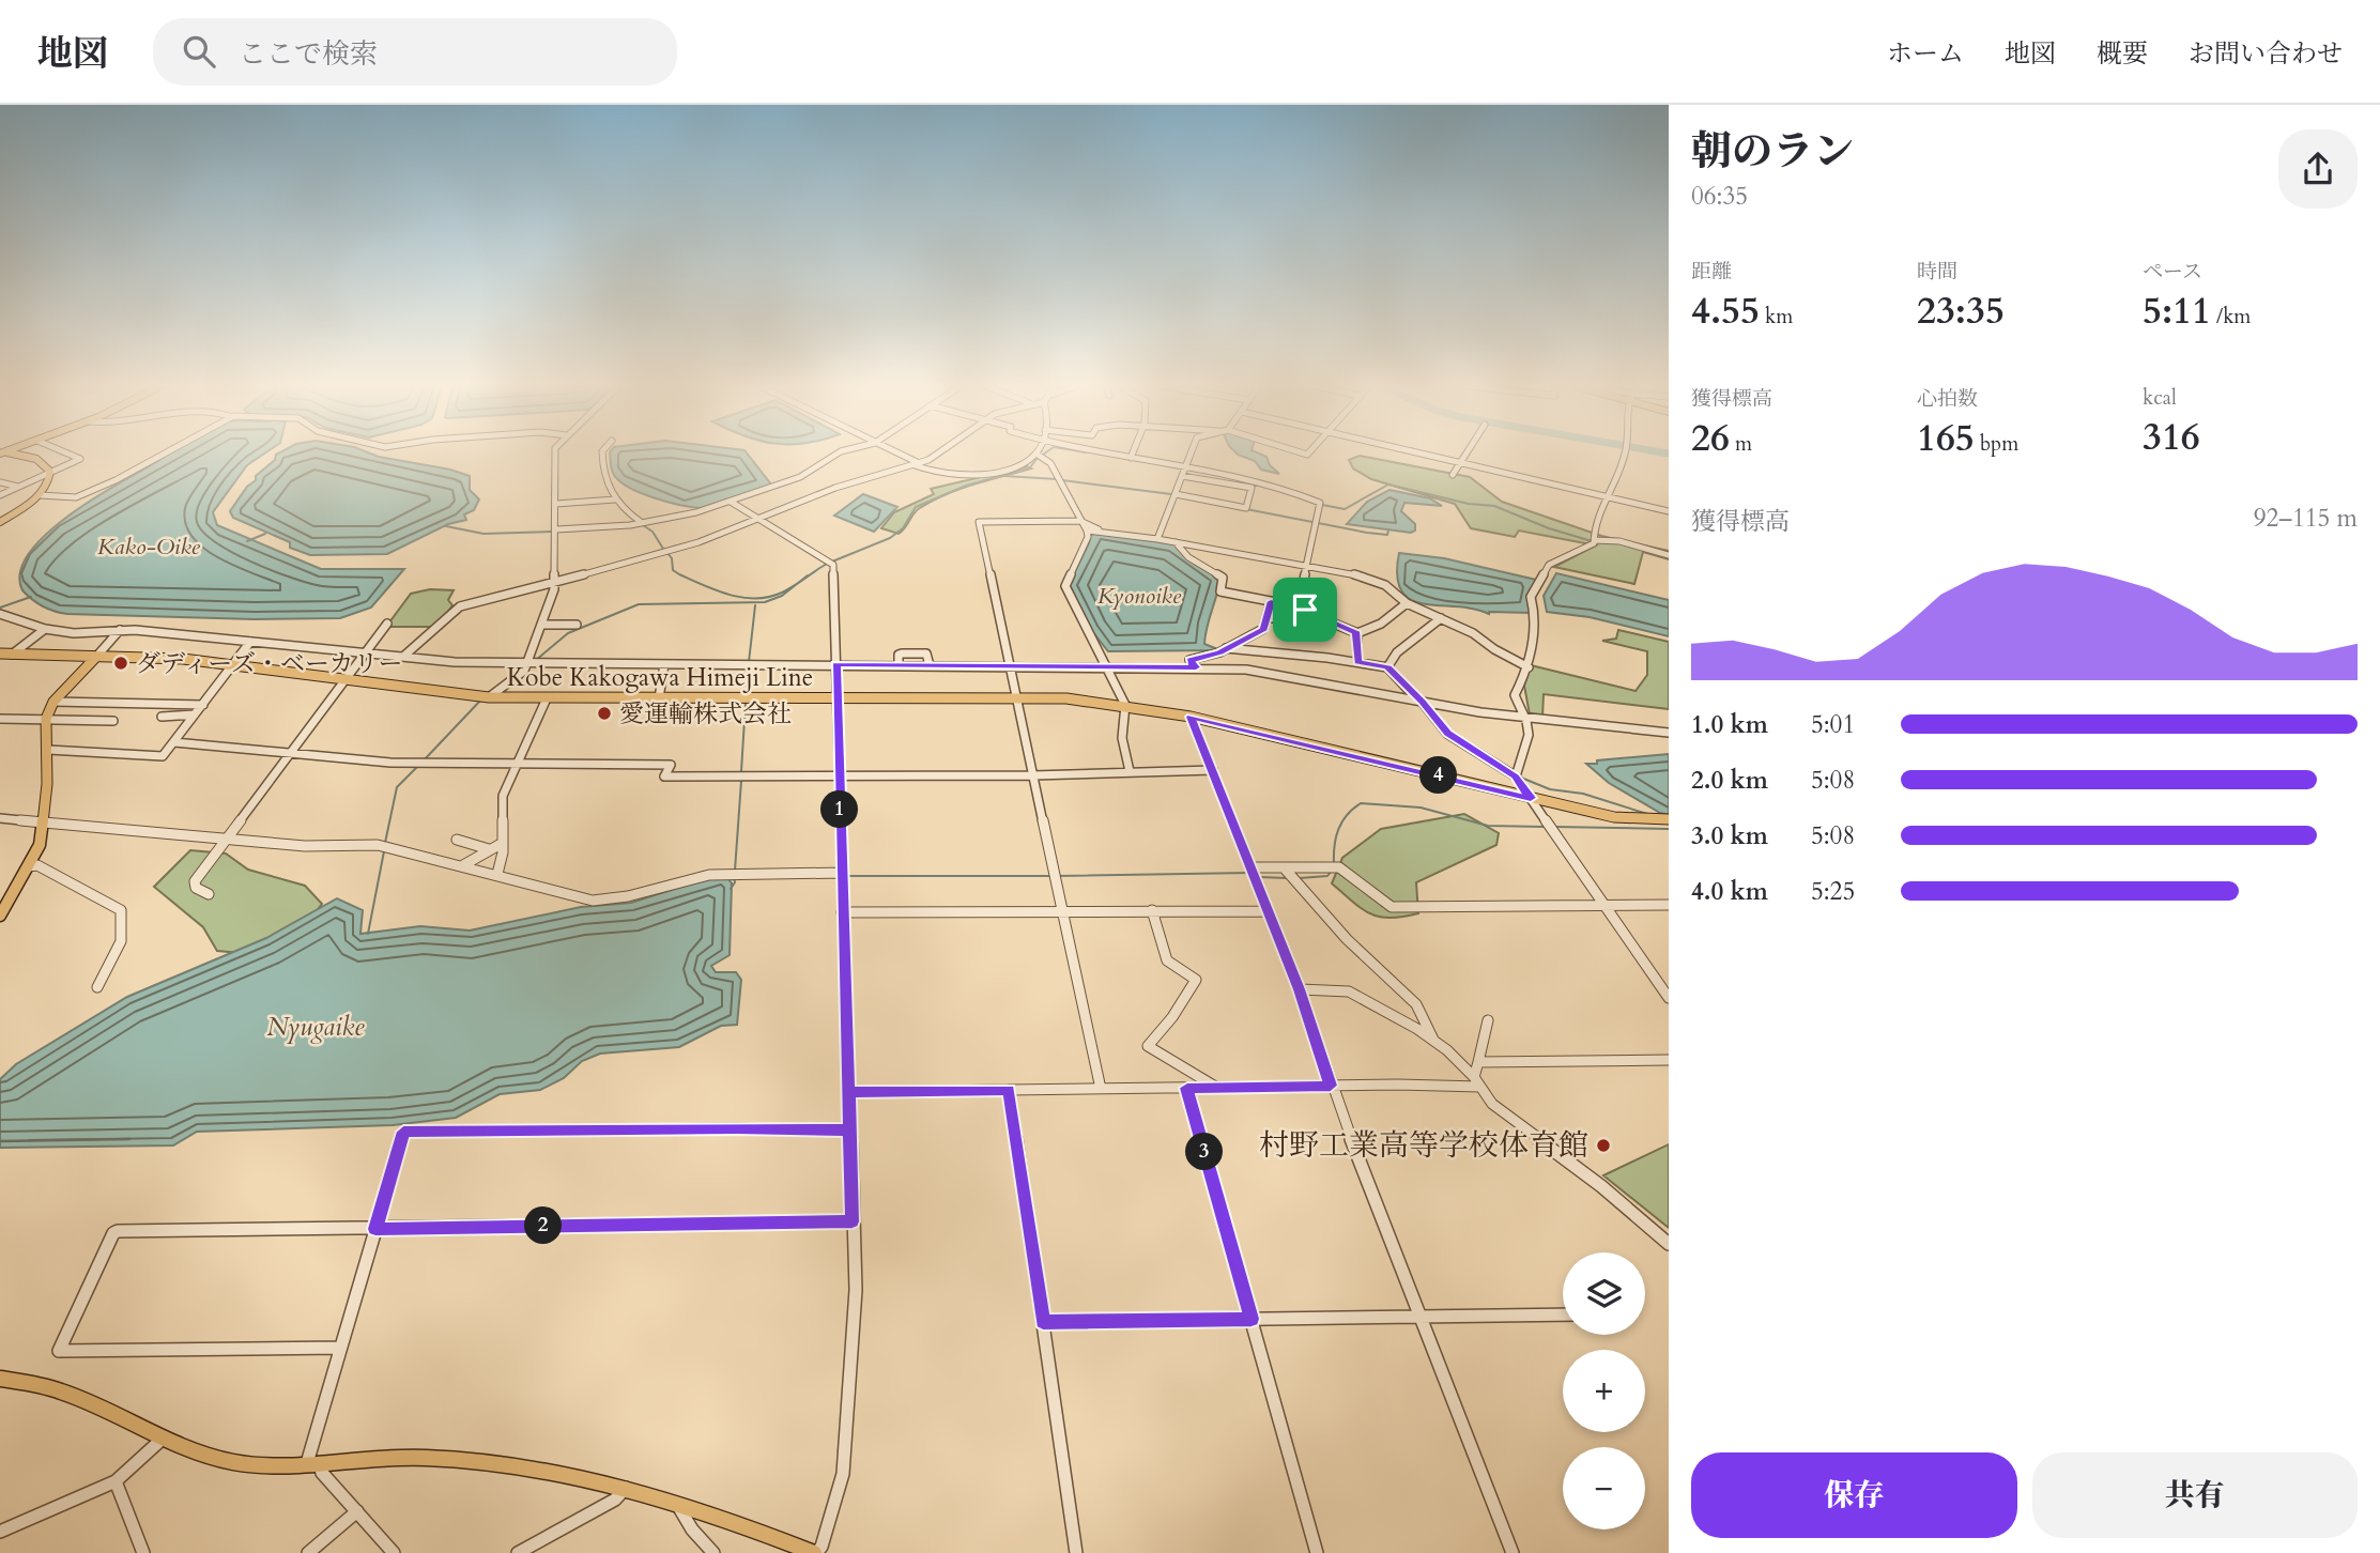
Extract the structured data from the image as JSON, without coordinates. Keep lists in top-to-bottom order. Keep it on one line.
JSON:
{"streets":{"main road":["Kobe Kakogawa Himeji Line"]},"water":["Kako-Oike","Kyonoike","Nyugaike"],"places":["ダディーズ・ベーカリー","愛運輸株式会社","村野工業高等学校体育館"],"page":{"header":"地図","search":"ここで検索","nav":["ホーム","地図","概要","お問い合わせ"],"heading":["朝のラン","06:35"],"stats":[["距離","4.55 km"],["時間","23:35"],["ペース","5:11 /km"],["獲得標高","26 m"],["心拍数","165 bpm"],["kcal","316"]],"chart":["獲得標高","92–115 m"],"list":[{"name":"1.0 km","note":"5:01"},{"name":"2.0 km","note":"5:08"},{"name":"3.0 km","note":"5:08"},{"name":"4.0 km","note":"5:25"}],"pins":["4","1","3","2"],"map_buttons":["+","−"],"buttons":["保存","共有"]}}
